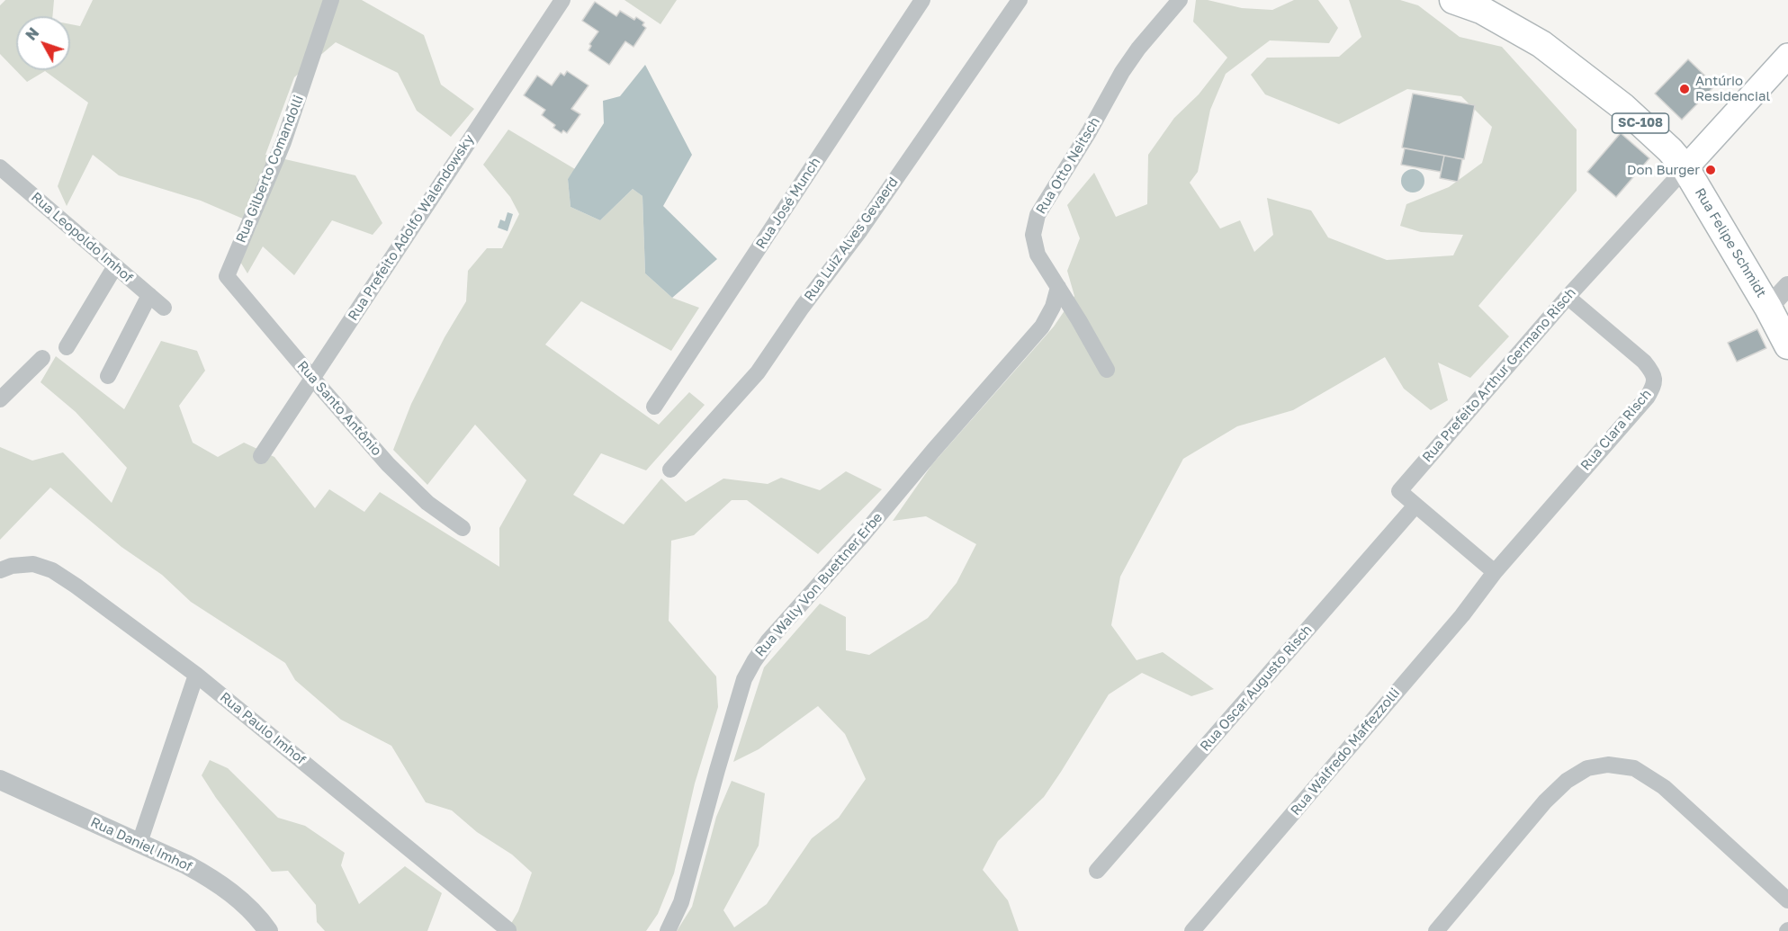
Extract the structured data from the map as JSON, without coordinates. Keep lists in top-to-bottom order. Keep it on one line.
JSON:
{"streets":{"main road":["SC-108","Rua Felipe Schmidt"],"street":["Rua Otto Neitsch","Rua Gilberto Comandolli","Rua José Munch","Rua Prefeito Adolfo Walendowsky","Rua Leopoldo Imhof","Rua Luiz Alves Gevaerd","Rua Prefeito Arthur Germano Risch","Rua Santo Antônio","Rua Clara Risch","Rua Wally Von Buettner Erbe","Rua Oscar Augusto Risch","Rua Paulo Imhof","Rua Walfredo Maffezzolli","Rua Daniel Imhof"]},"crossings":[["Rua Otto Neitsch","Rua Wally Von Buettner Erbe"],["Rua Gilberto Comandolli","Rua Santo Antônio"],["Rua Prefeito Adolfo Walendowsky","Rua Santo Antônio"],["Rua Felipe Schmidt","Rua Prefeito Arthur Germano Risch"],["Rua Prefeito Arthur Germano Risch","Rua Clara Risch"],["Rua Prefeito Arthur Germano Risch","Rua Oscar Augusto Risch"],["Rua Prefeito Arthur Germano Risch","Rua Walfredo Maffezzolli"],["Rua Clara Risch","Rua Walfredo Maffezzolli"]],"places":["Antúrio Residencial","Don Burger"],"north":"top left"}
